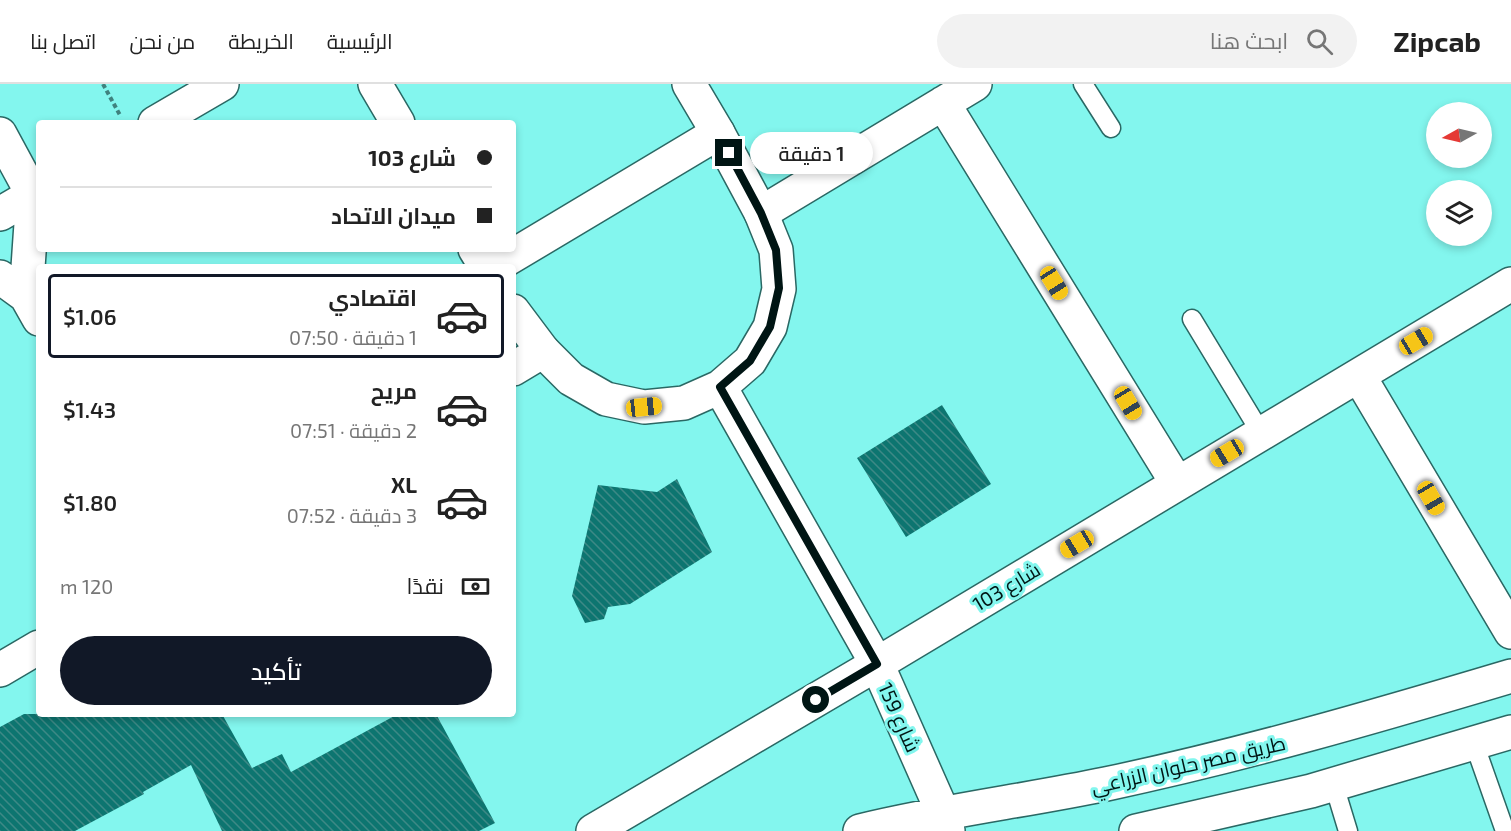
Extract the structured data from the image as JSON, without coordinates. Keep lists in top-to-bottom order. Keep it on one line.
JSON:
{"streets":{"street":["شارع 103","شارع 159","طريق مصر حلوان الزراعي"]},"crossings":[["شارع 103","شارع 159"],["شارع 159","طريق مصر حلوان الزراعي"]],"north":"left","page":{"header":"Zipcab","search":"ابحث هنا","nav":["الرئيسية","الخريطة","من نحن","اتصل بنا"],"banner":["شارع 103","ميدان الاتحاد"],"bubble":"1 دقيقة","list":[{"name":"اقتصادي","note":"1 دقيقة · 07:50","value":"$1.06"},{"name":"مريح","note":"2 دقيقة · 07:51","value":"$1.43"},{"name":"XL","note":"3 دقيقة · 07:52","value":"$1.80"}],"pay":["نقدًا","120 m"],"buttons":"تأكيد"}}
